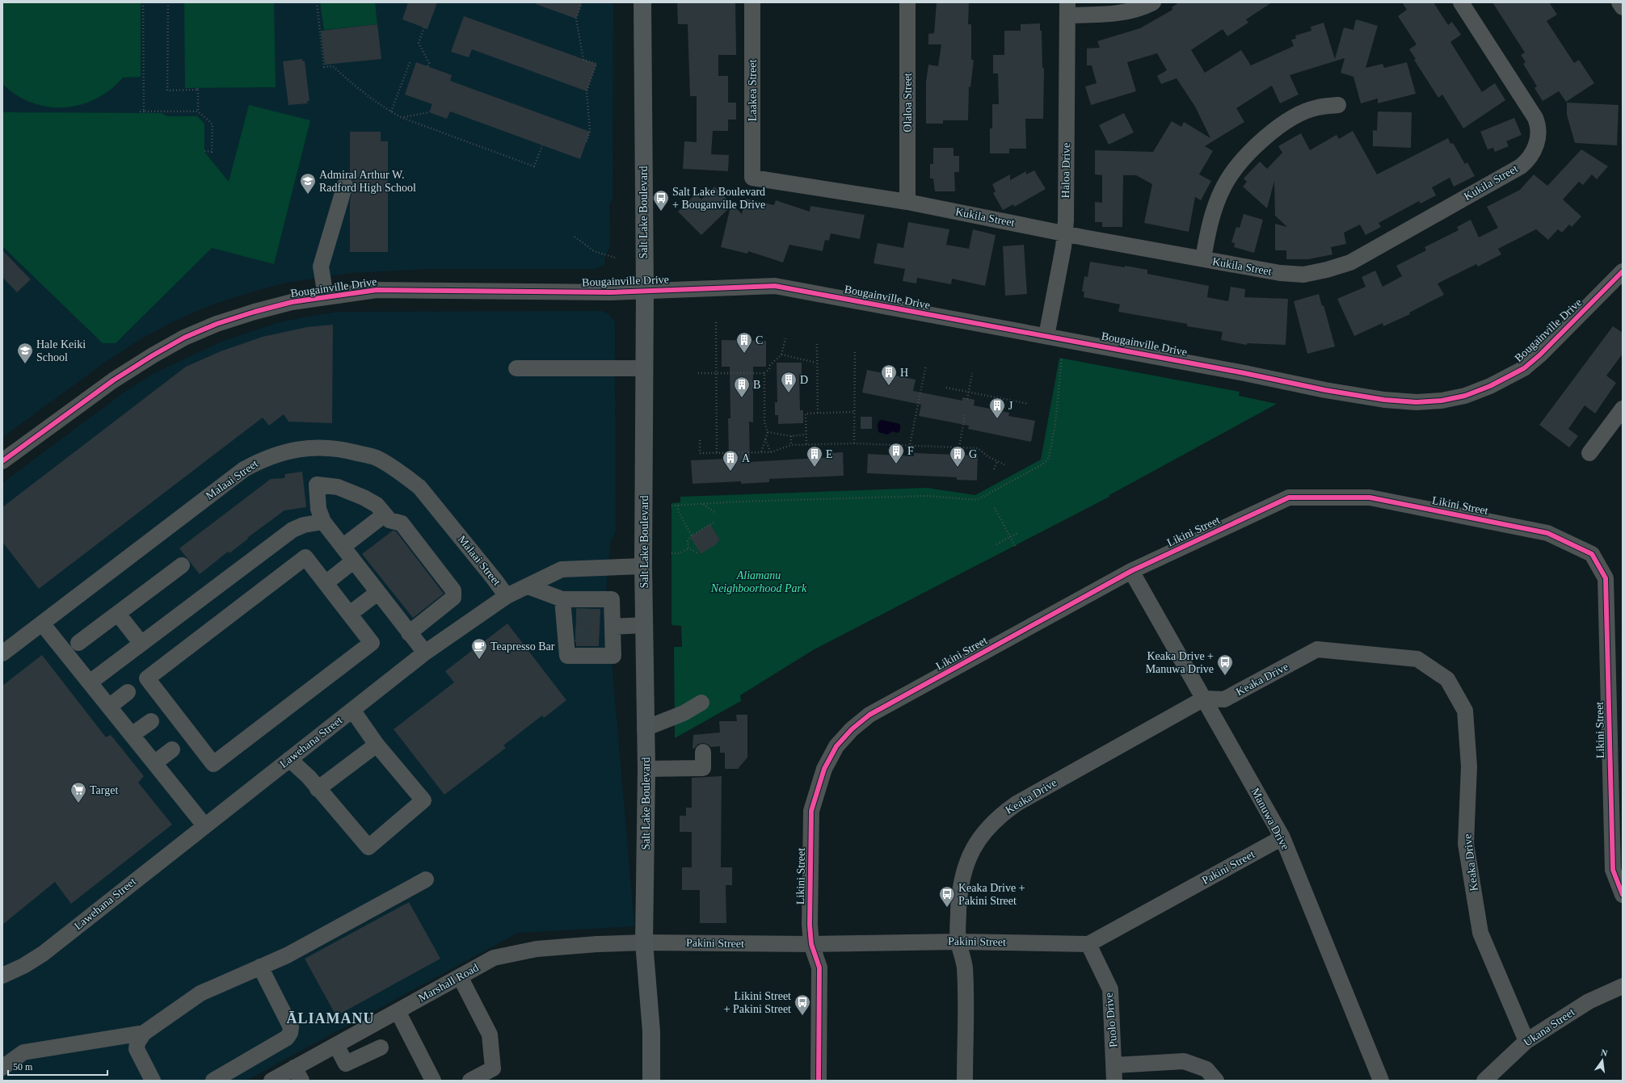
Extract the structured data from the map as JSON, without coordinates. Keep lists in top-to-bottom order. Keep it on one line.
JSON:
{"streets":{"main road":["Salt Lake Boulevard"],"street":["Laakea Street","Olaloa Street","Haloa Drive","Kukila Street","Bougainville Drive","Malaai Street","Likini Street","Keaka Drive","Lawehana Street","Manuwa Drive","Pakini Street","Marshall Road","Puolo Drive","Ukana Street"]},"crossings":[["Laakea Street","Kukila Street"],["Olaloa Street","Kukila Street"],["Haloa Drive","Kukila Street"],["Haloa Drive","Bougainville Drive"],["Salt Lake Boulevard","Bougainville Drive"],["Salt Lake Boulevard","Lawehana Street"],["Salt Lake Boulevard","Pakini Street"],["Salt Lake Boulevard","Marshall Road"],["Malaai Street","Lawehana Street"],["Likini Street","Manuwa Drive"],["Likini Street","Pakini Street"],["Keaka Drive","Manuwa Drive"],["Keaka Drive","Pakini Street"],["Keaka Drive","Ukana Street"],["Manuwa Drive","Pakini Street"],["Pakini Street","Marshall Road"],["Pakini Street","Puolo Drive"]],"districts":["ĀLIAMANU"],"parks":["Aliamanu Neighboorhood Park"],"places":{"school or university":["Admiral Arthur W. Radford High School","Hale Keiki School"],"bus stop":["Salt Lake Boulevard + Bouganville Drive","Keaka Drive + Manuwa Drive","Keaka Drive + Pakini Street","Likini Street + Pakini Street"],"building":["C","H","D","B","J","F","E","G","A"],"cafe":["Teapresso Bar"],"supermarket":["Target"]},"scale_bar":"50 m","north":"top"}
